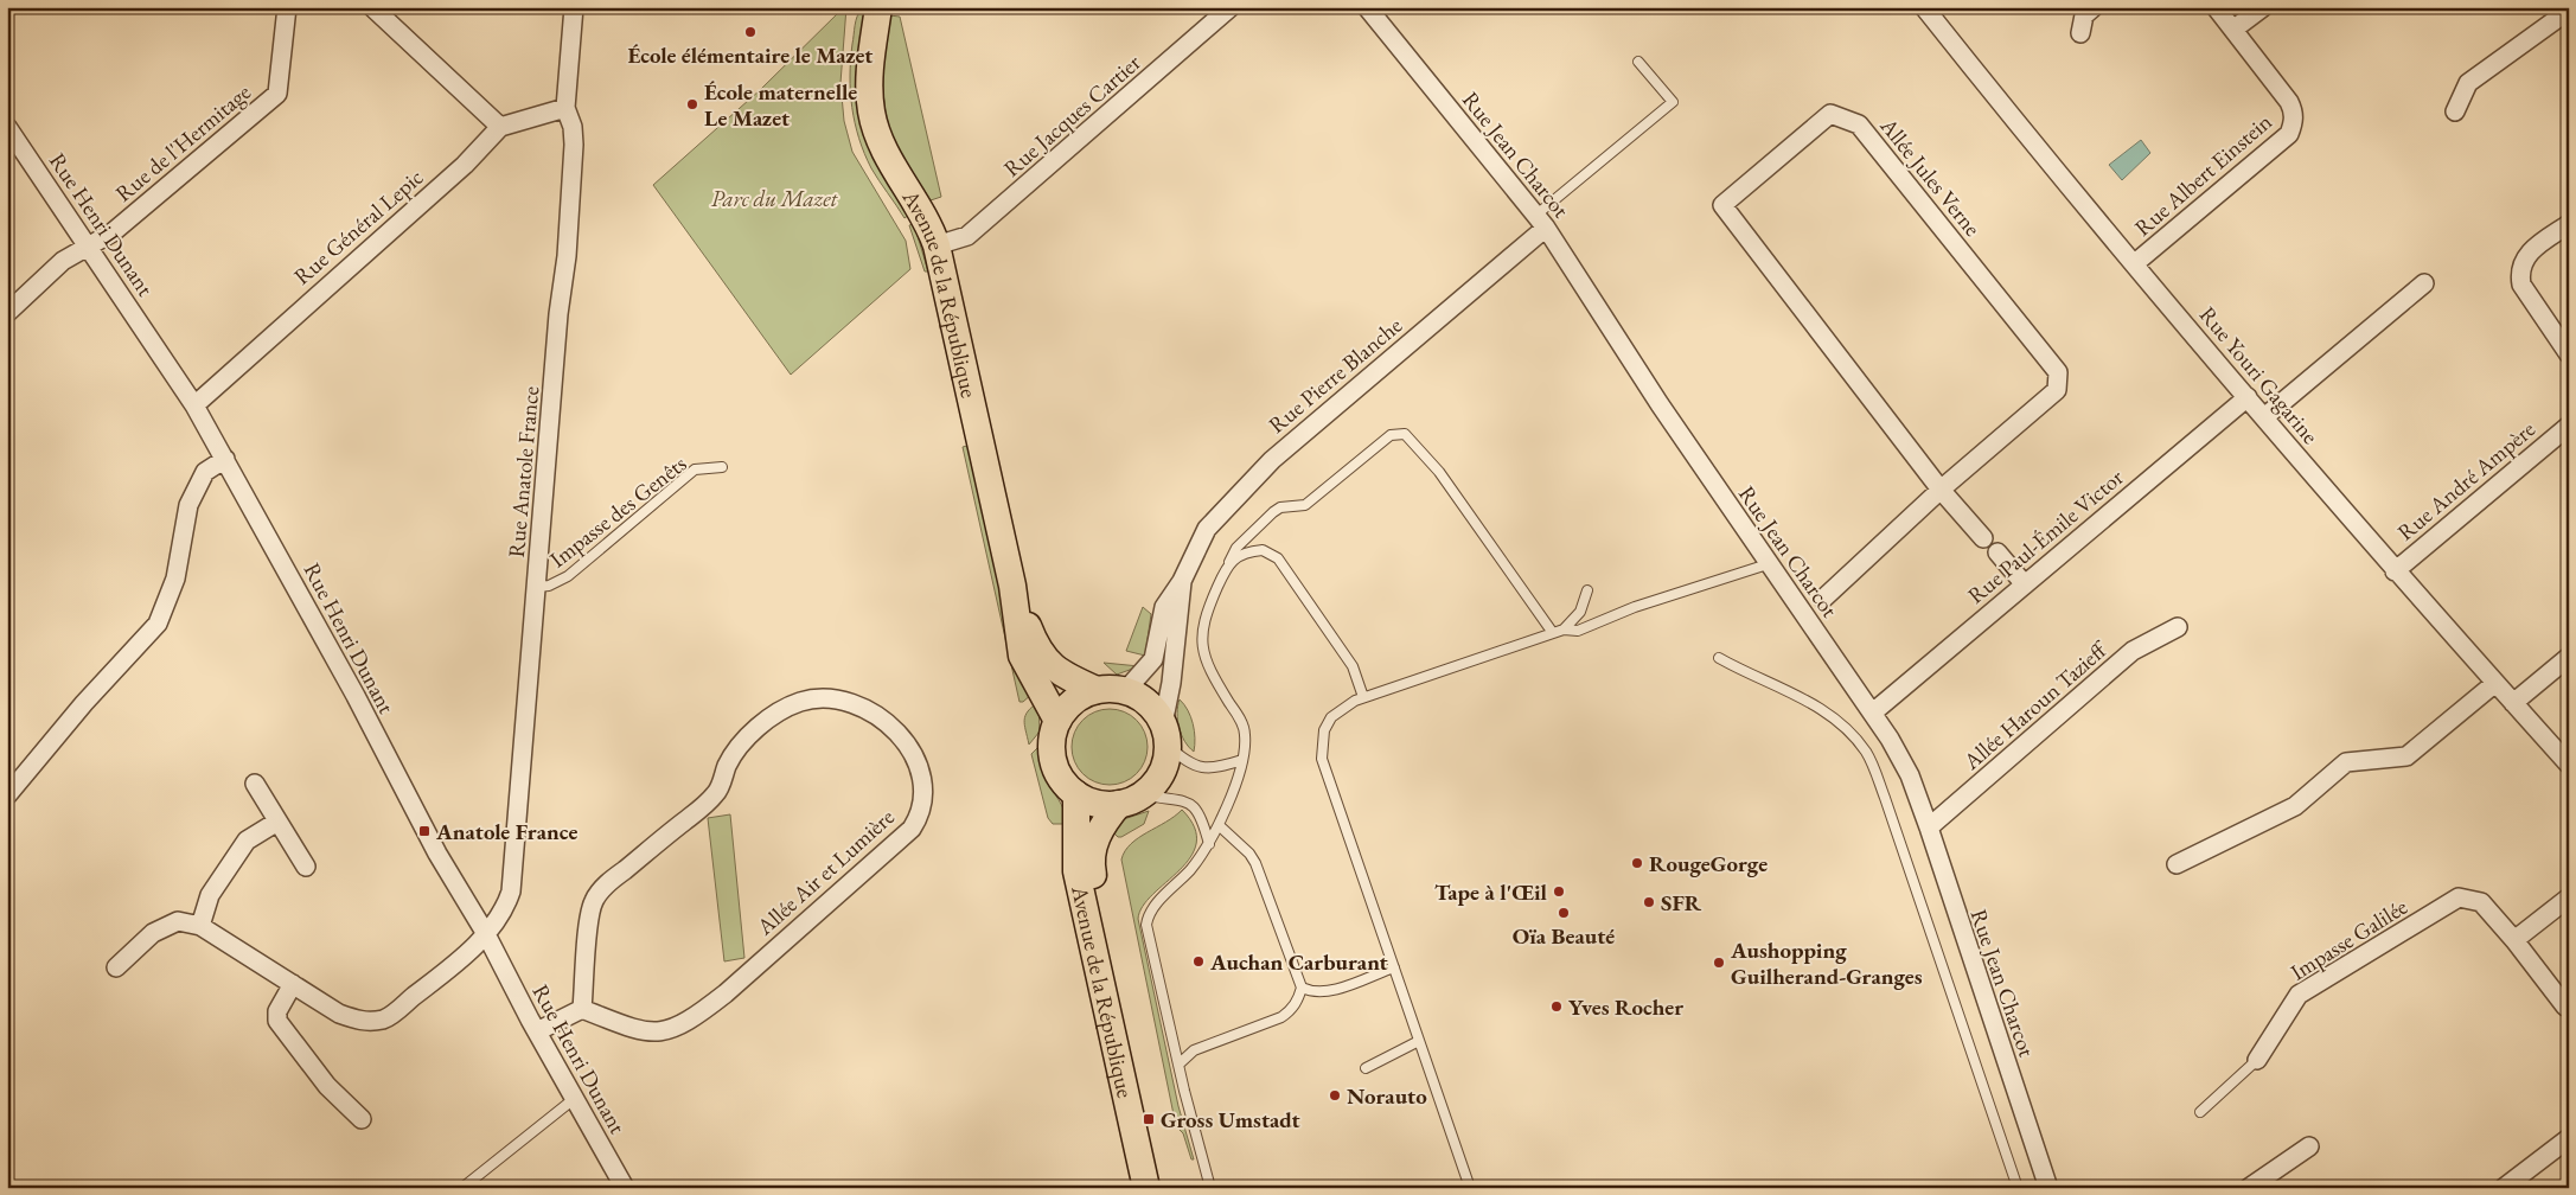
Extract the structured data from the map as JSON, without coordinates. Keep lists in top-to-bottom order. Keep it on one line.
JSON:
{"streets":{"main road":["Avenue de la République"],"street":["Rue Jacques Cartier","Rue de l'Hermitage","Rue Jean Charcot","Rue Albert Einstein","Allée Jules Verne","Rue Henri Dunant","Rue Général Lepic","Rue Pierre Blanche","Rue Youri Gagarine","Rue Anatole France","Rue André Ampère","Rue Paul-Émile Victor","Allée Haroun Tazieff","Allée Air et Lumière","Impasse Galilée"],"lane":["Impasse des Genêts"]},"crossings":[["Rue Jacques Cartier","Avenue de la République"],["Rue de l'Hermitage","Rue Henri Dunant"],["Rue Jean Charcot","Rue Pierre Blanche"],["Rue Jean Charcot","Rue Paul-Émile Victor"],["Rue Jean Charcot","Allée Haroun Tazieff"],["Rue Albert Einstein","Rue Youri Gagarine"],["Rue Henri Dunant","Rue Général Lepic"],["Rue Henri Dunant","Rue Anatole France"],["Rue Général Lepic","Rue Anatole France"],["Avenue de la République","Rue Pierre Blanche"],["Rue Youri Gagarine","Rue André Ampère"],["Rue Youri Gagarine","Rue Paul-Émile Victor"],["Rue Anatole France","Impasse des Genêts"]],"parks":["Parc du Mazet"],"places":{"other":["École élémentaire le Mazet","École maternelle Le Mazet","RougeGorge","Tape à l'Œil","SFR","Oïa Beauté","Auchan Carburant","Aushopping Guilherand-Granges","Yves Rocher","Norauto"],"transit":["Anatole France","Gross Umstadt"]}}
